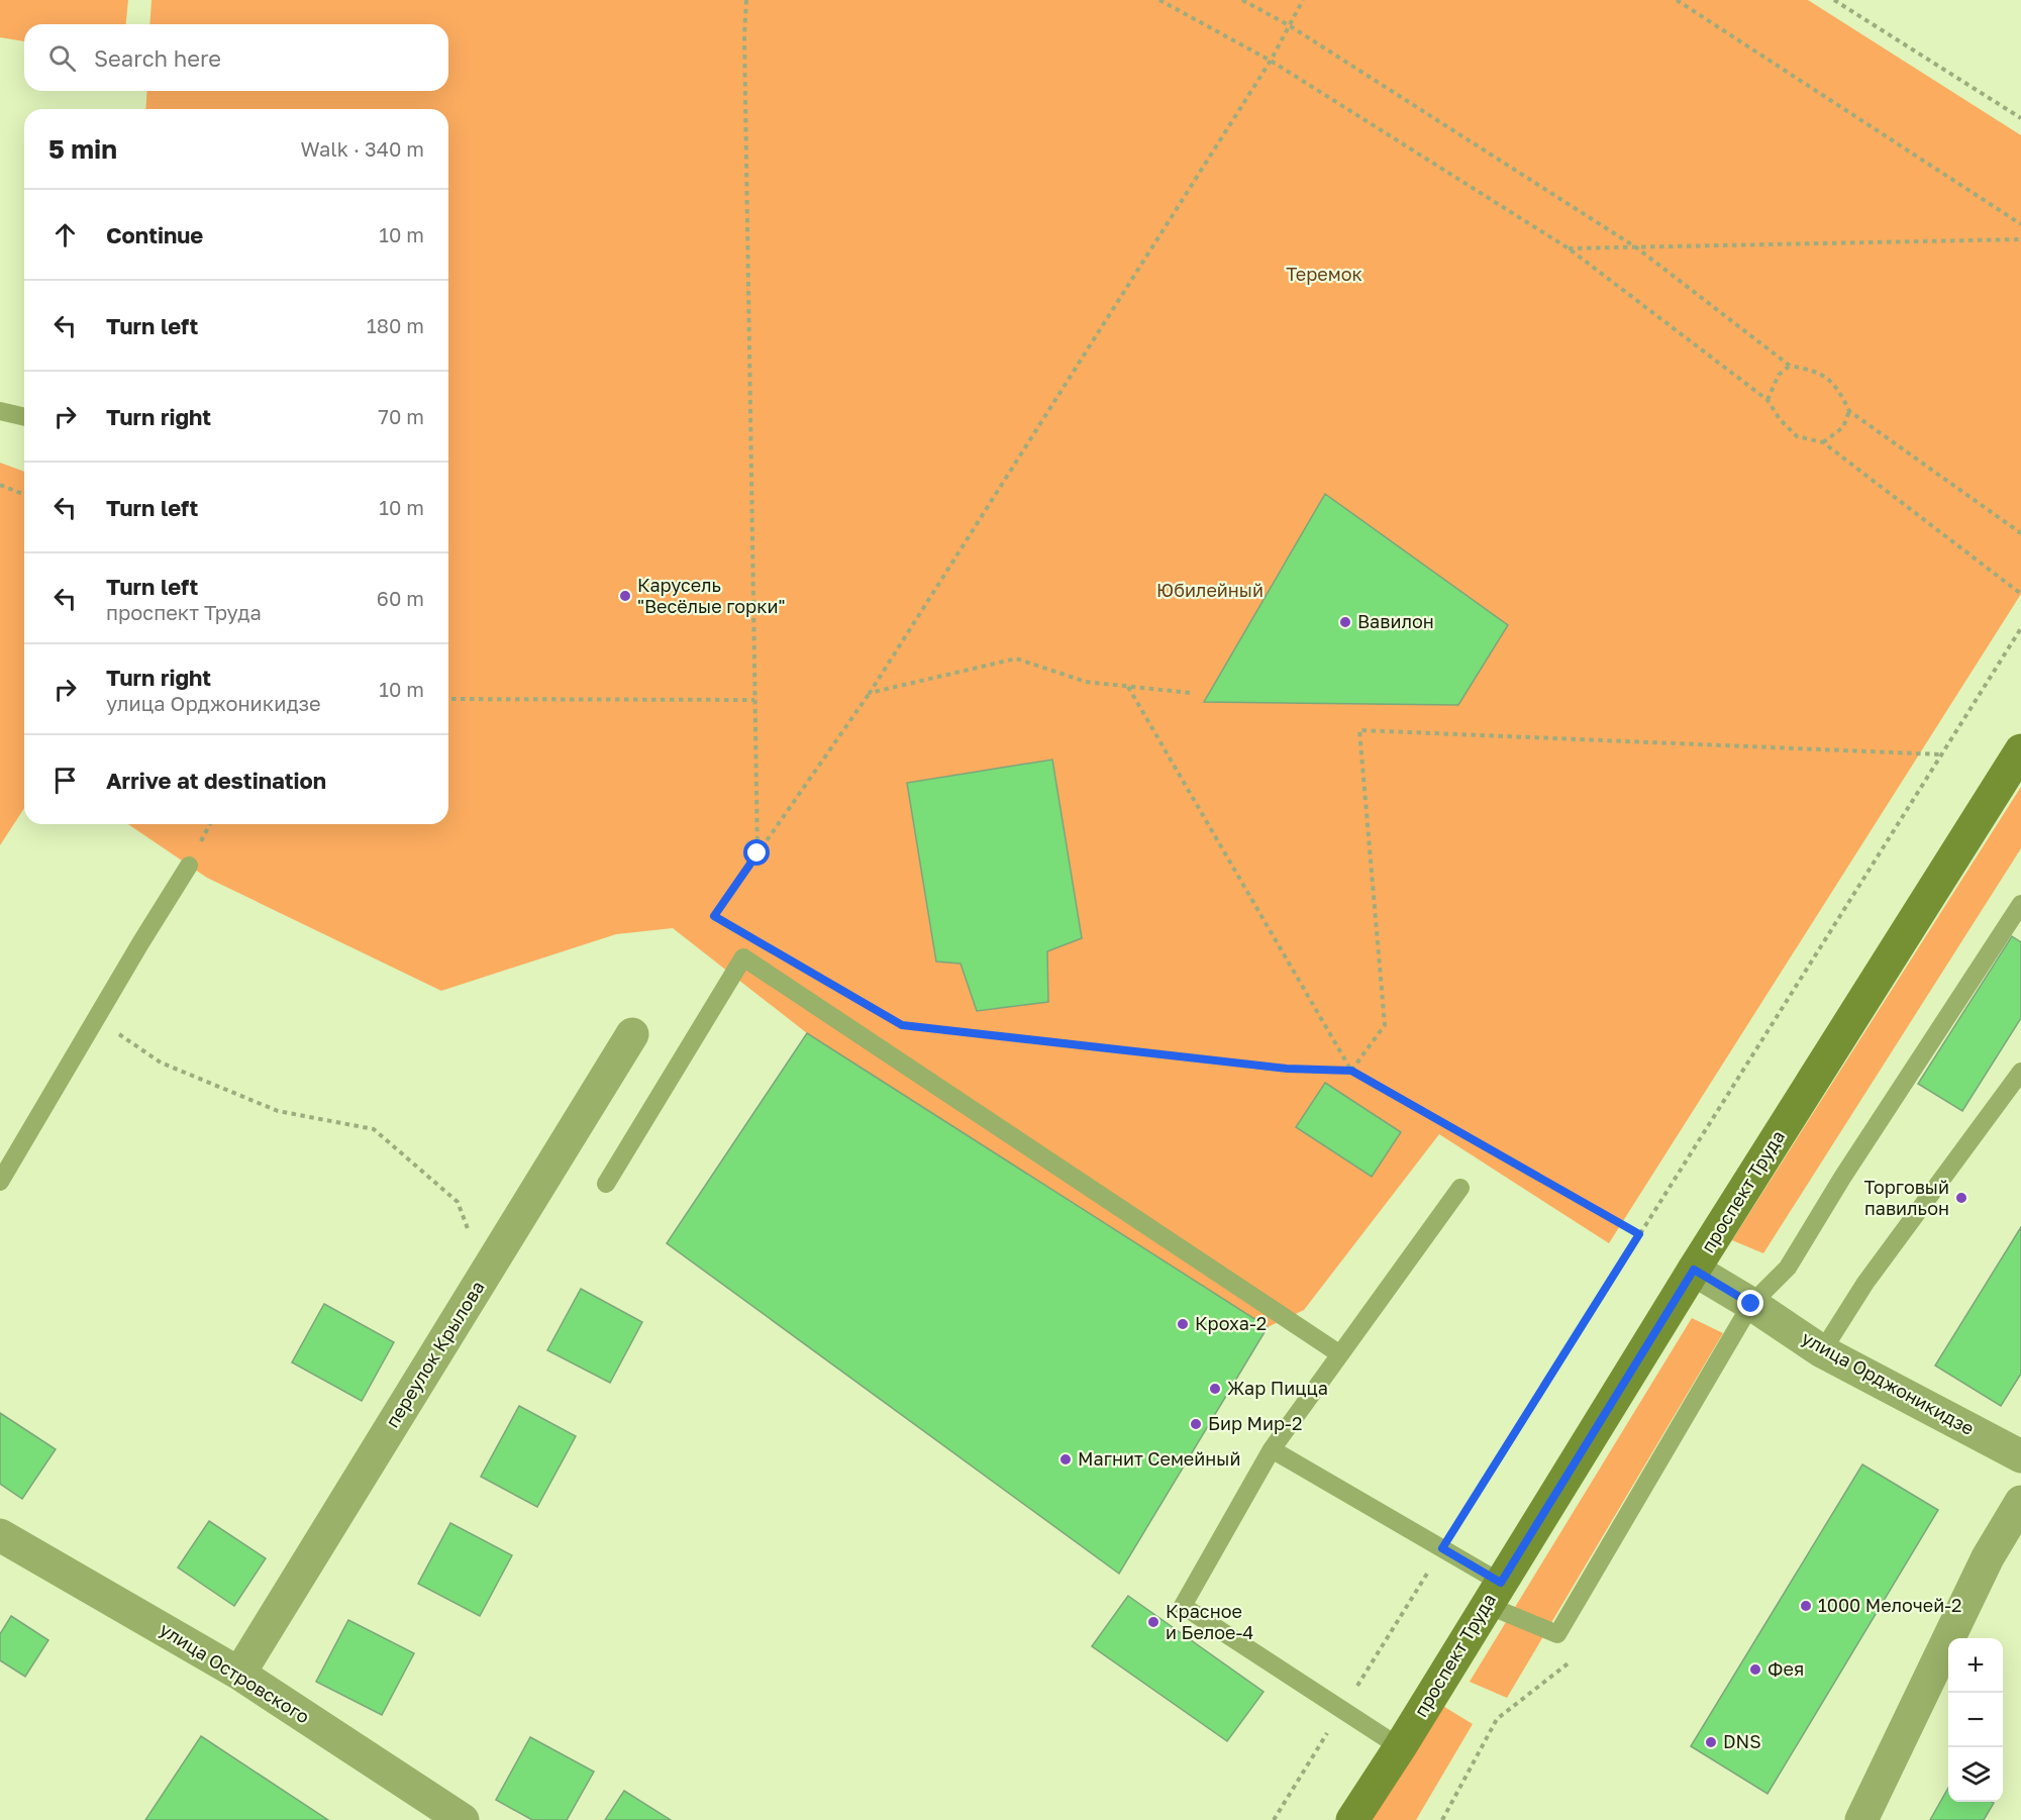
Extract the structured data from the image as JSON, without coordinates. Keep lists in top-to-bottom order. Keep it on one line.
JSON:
{"streets":{"street":["проспект Труда","переулок Крылова","улица Орджоникидзе","улица Островского"]},"crossings":[["проспект Труда","улица Орджоникидзе"],["переулок Крылова","улица Островского"]],"parks":["Теремок","Юбилейный"],"places":["Карусель \"Весёлые горки\"","Вавилон","Торговый павильон","Кроха-2","Жар Пицца","Бир Мир-2","Магнит Семейный","1000 Мелочей-2","Красное и Белое-4","Фея","DNS"],"page":{"search":"Search here","heading":["5 min","Walk · 340 m"],"list":[["Continue","10 m"],["Turn left","180 m"],["Turn right","70 m"],["Turn left","10 m"],["Turn left","проспект Труда","60 m"],["Turn right","улица Орджоникидзе","10 m"],"Arrive at destination"],"map_buttons":["+","−"]}}
